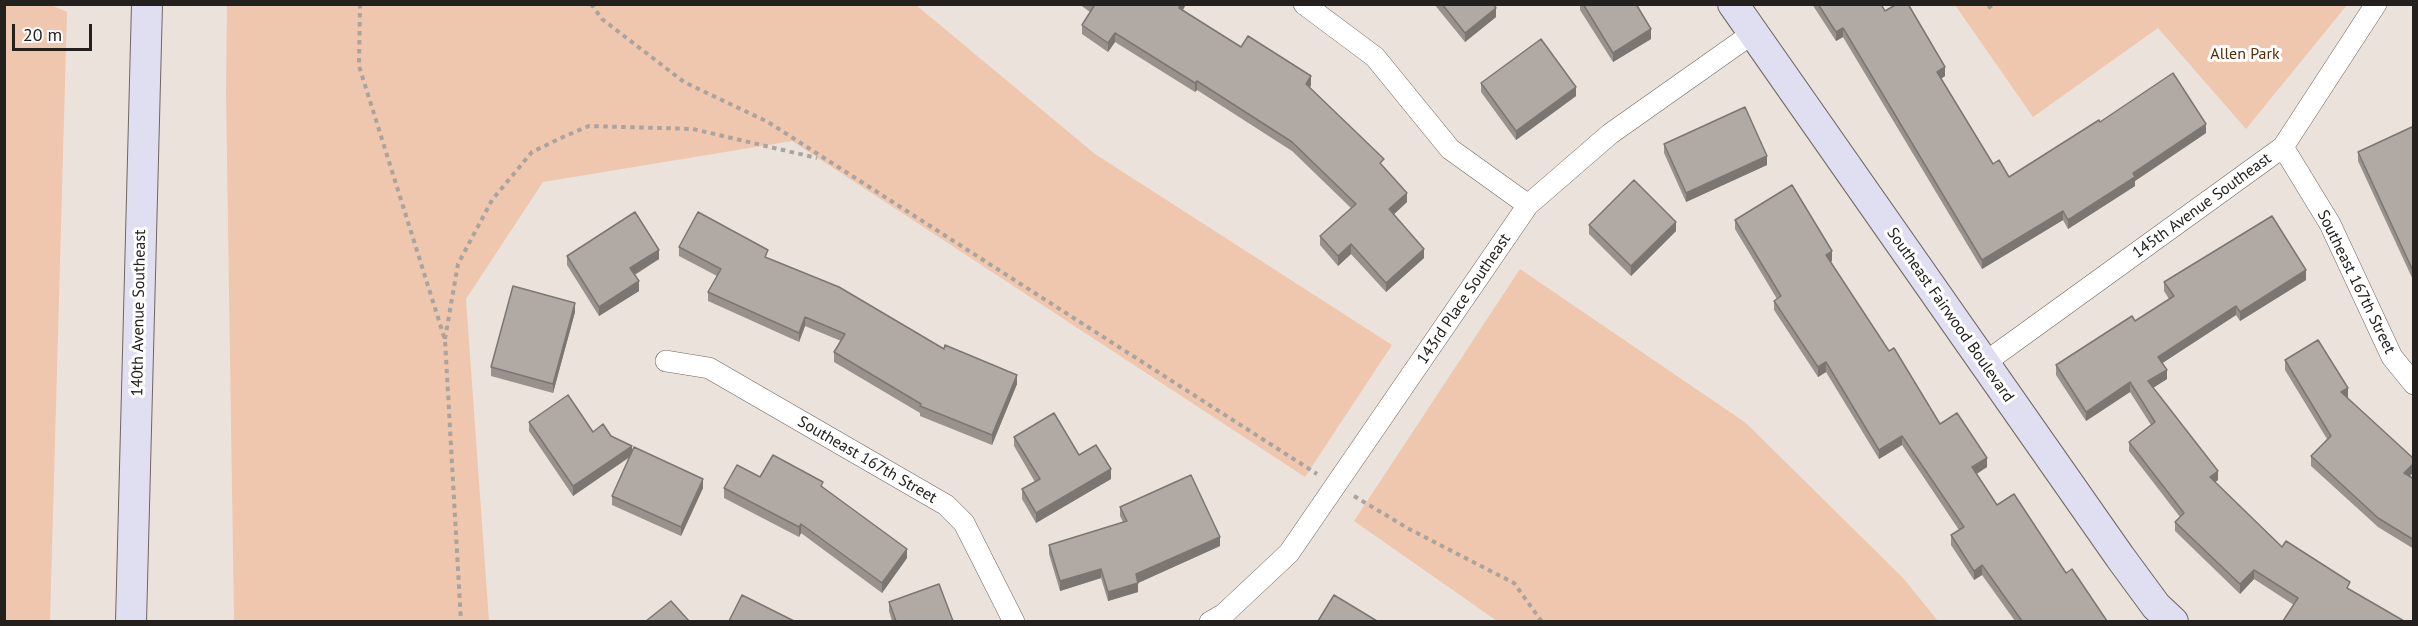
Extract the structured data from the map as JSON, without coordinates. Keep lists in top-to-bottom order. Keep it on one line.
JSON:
{"streets":{"street":["145th Avenue Southeast","Southeast 167th Street","143rd Place Southeast","140th Avenue Southeast","Southeast Fairwood Boulevard"]},"crossings":[["145th Avenue Southeast","Southeast 167th Street"],["145th Avenue Southeast","Southeast Fairwood Boulevard"],["143rd Place Southeast","Southeast Fairwood Boulevard"]],"parks":["Allen Park"],"scale_bar":"20 m"}
